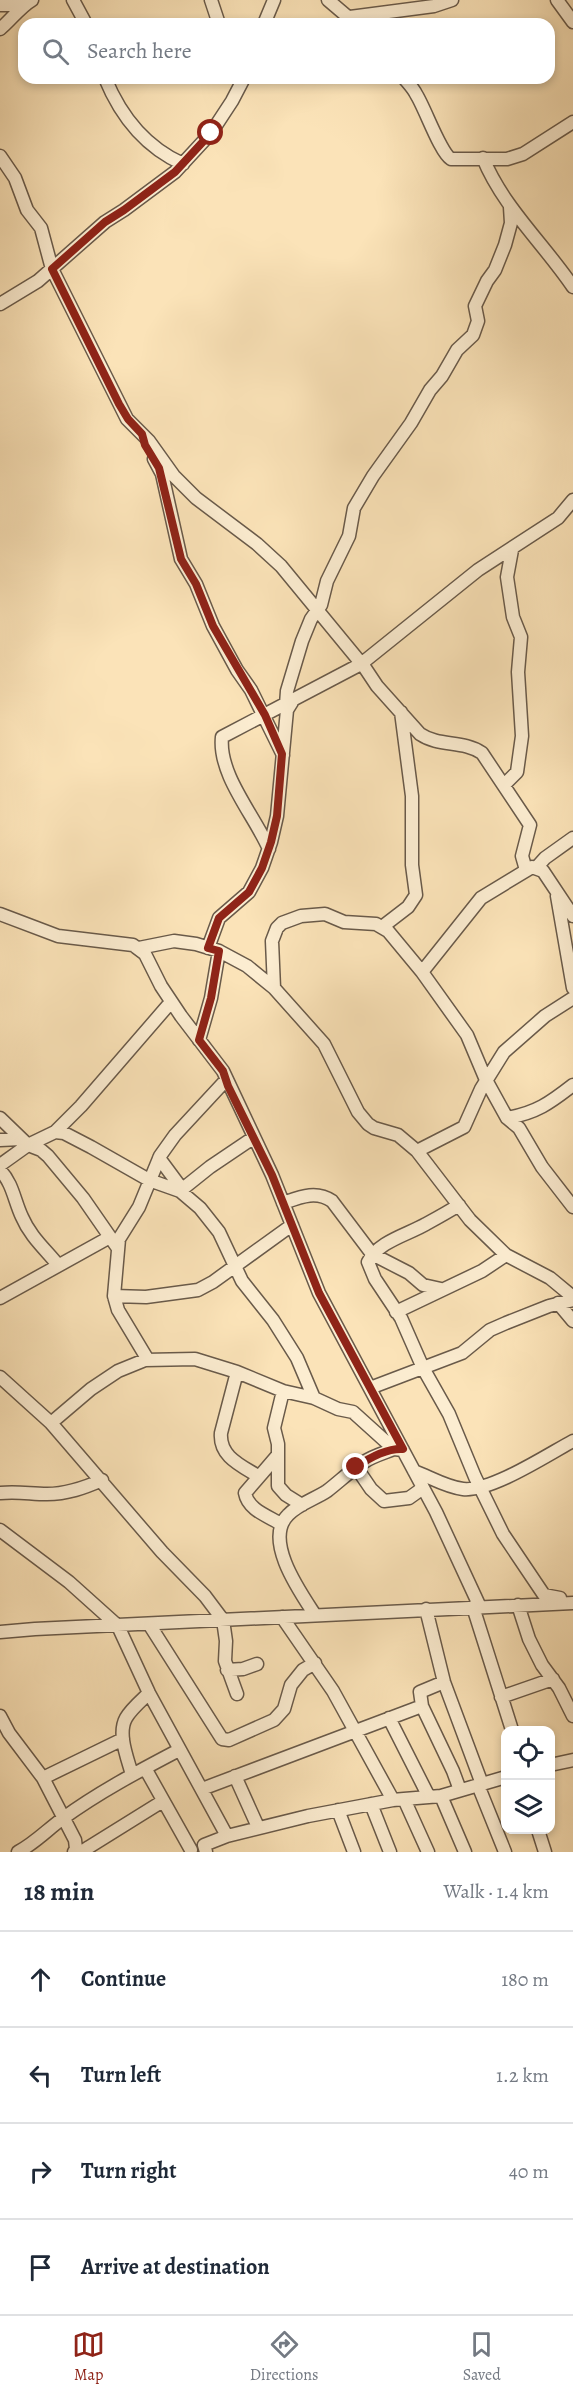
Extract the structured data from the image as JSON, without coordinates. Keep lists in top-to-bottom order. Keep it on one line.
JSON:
{"page":{"search":"Search here","heading":["18 min","Walk · 1.4 km"],"list":[["Continue","180 m"],["Turn left","1.2 km"],["Turn right","40 m"],"Arrive at destination"],"nav":["Map","Directions","Saved"]}}
